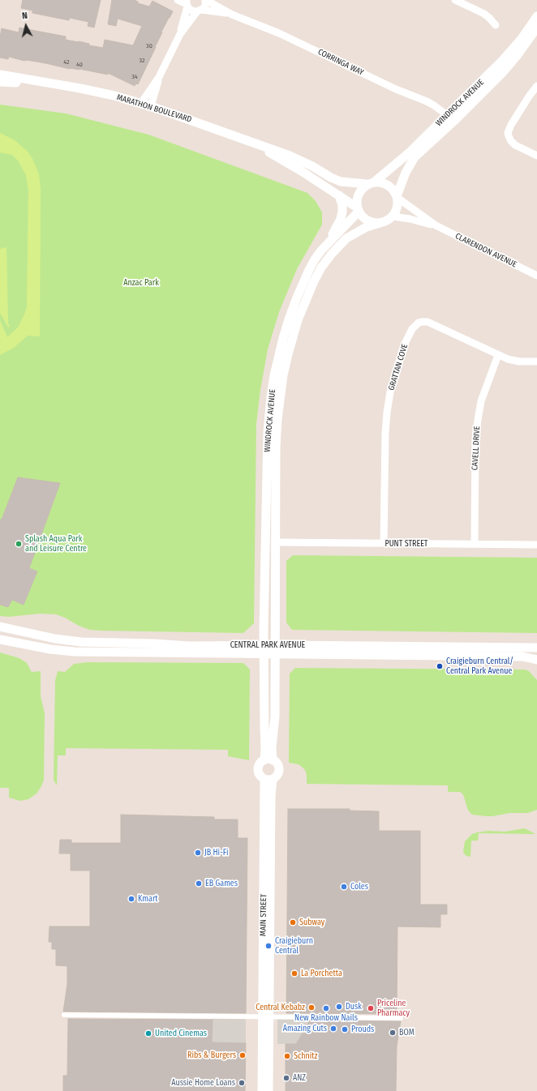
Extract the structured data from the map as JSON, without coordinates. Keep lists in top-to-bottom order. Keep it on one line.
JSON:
{"streets":{"street":["CORRINGA WAY","WINDROCK AVENUE","MARATHON BOULEVARD","CLARENDON AVENUE","GRATTAN COVE","CAVELL DRIVE","PUNT STREET","CENTRAL PARK AVENUE","MAIN STREET"]},"crossings":[["CORRINGA WAY","WINDROCK AVENUE"],["WINDROCK AVENUE","MARATHON BOULEVARD"],["WINDROCK AVENUE","CLARENDON AVENUE"],["WINDROCK AVENUE","PUNT STREET"],["WINDROCK AVENUE","CENTRAL PARK AVENUE"],["MARATHON BOULEVARD","CLARENDON AVENUE"],["GRATTAN COVE","CAVELL DRIVE"],["GRATTAN COVE","PUNT STREET"],["CAVELL DRIVE","PUNT STREET"]],"parks":["Anzac Park"],"places":["Splash Aqua Park and Leisure Centre","Craigieburn Central/ Central Park Avenue","JB Hi-Fi","EB Games","Coles","Kmart","Subway","Craigieburn Central","La Porchetta","Dusk","Central Kebabz","New Rainbow Nails","Priceline Pharmacy","Amazing Cuts","Prouds","BOM","United Cinemas","Ribs & Burgers","Schnitz","ANZ","Aussie Home Loans"],"house_numbers":["30","32","42","40","34"],"north":"top"}
